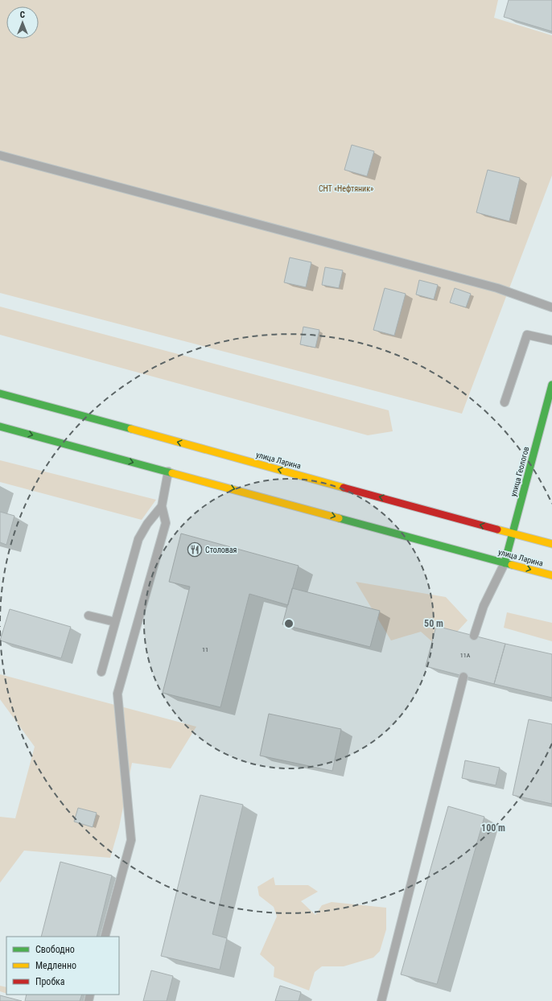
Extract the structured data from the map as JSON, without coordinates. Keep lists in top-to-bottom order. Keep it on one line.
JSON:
{"streets":{"main road":["улица Ларина","улица Геологов"]},"crossings":[["улица Ларина","улица Геологов"]],"parks":["СНТ «Нефтяник»"],"places":{"restaurant":["Столовая"]},"house_numbers":["11","11А"],"legend":["Свободно","Медленно","Пробка"],"north":"top","rings":["50 m","100 m"]}
